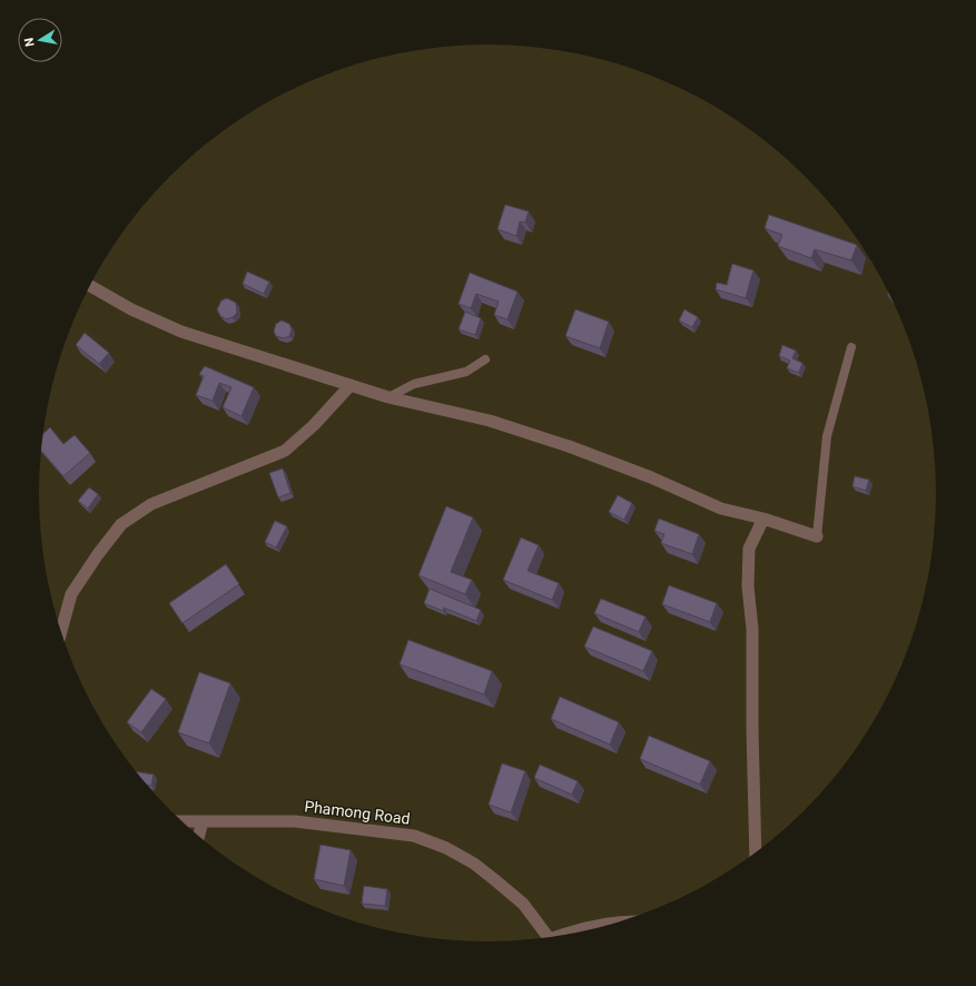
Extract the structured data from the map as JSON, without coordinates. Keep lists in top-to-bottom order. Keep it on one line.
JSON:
{"streets":{"street":["Phamong Road"]},"north":"left"}
